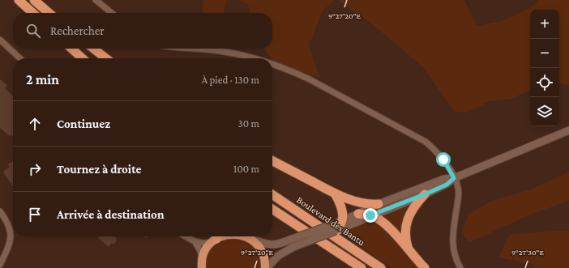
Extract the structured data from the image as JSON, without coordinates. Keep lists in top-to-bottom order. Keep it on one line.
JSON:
{"streets":{"highway":["Boulevard des Bantu"]},"page":{"map_buttons":["+","−"],"search":"Rechercher","heading":["2 min","À pied · 130 m"],"list":[["Continuez","30 m"],["Tournez à droite","100 m"],"Arrivée à destination"]},"coordinates":["9°27'20\"E","9°27'30\"E"]}
